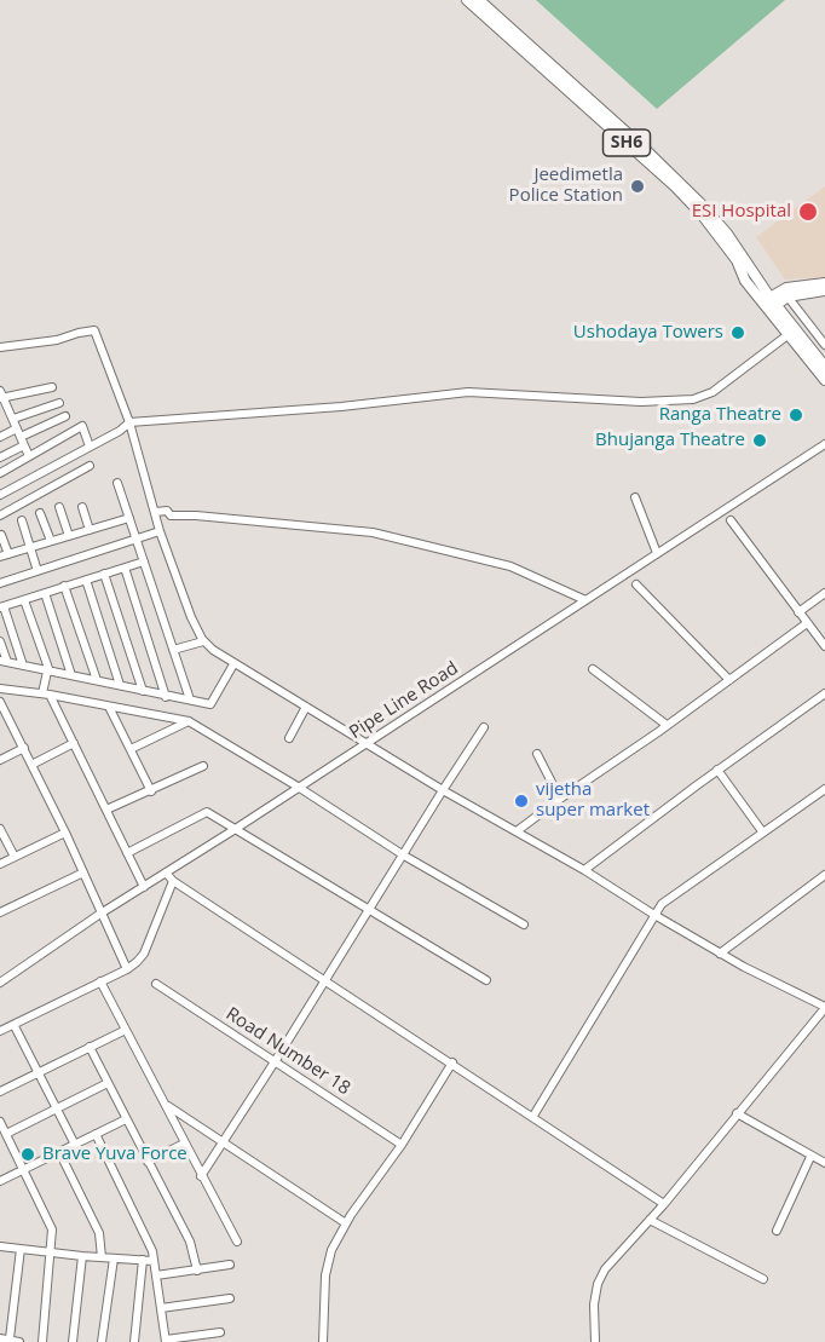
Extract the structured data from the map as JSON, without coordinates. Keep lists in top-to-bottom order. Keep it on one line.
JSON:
{"streets":{"main road":["SH6"],"street":["Pipe Line Road","Road Number 18"]},"places":["Jeedimetla Police Station","ESI Hospital","Ushodaya Towers","Ranga Theatre","Bhujanga Theatre","vijetha super market","Brave Yuva Force"]}
